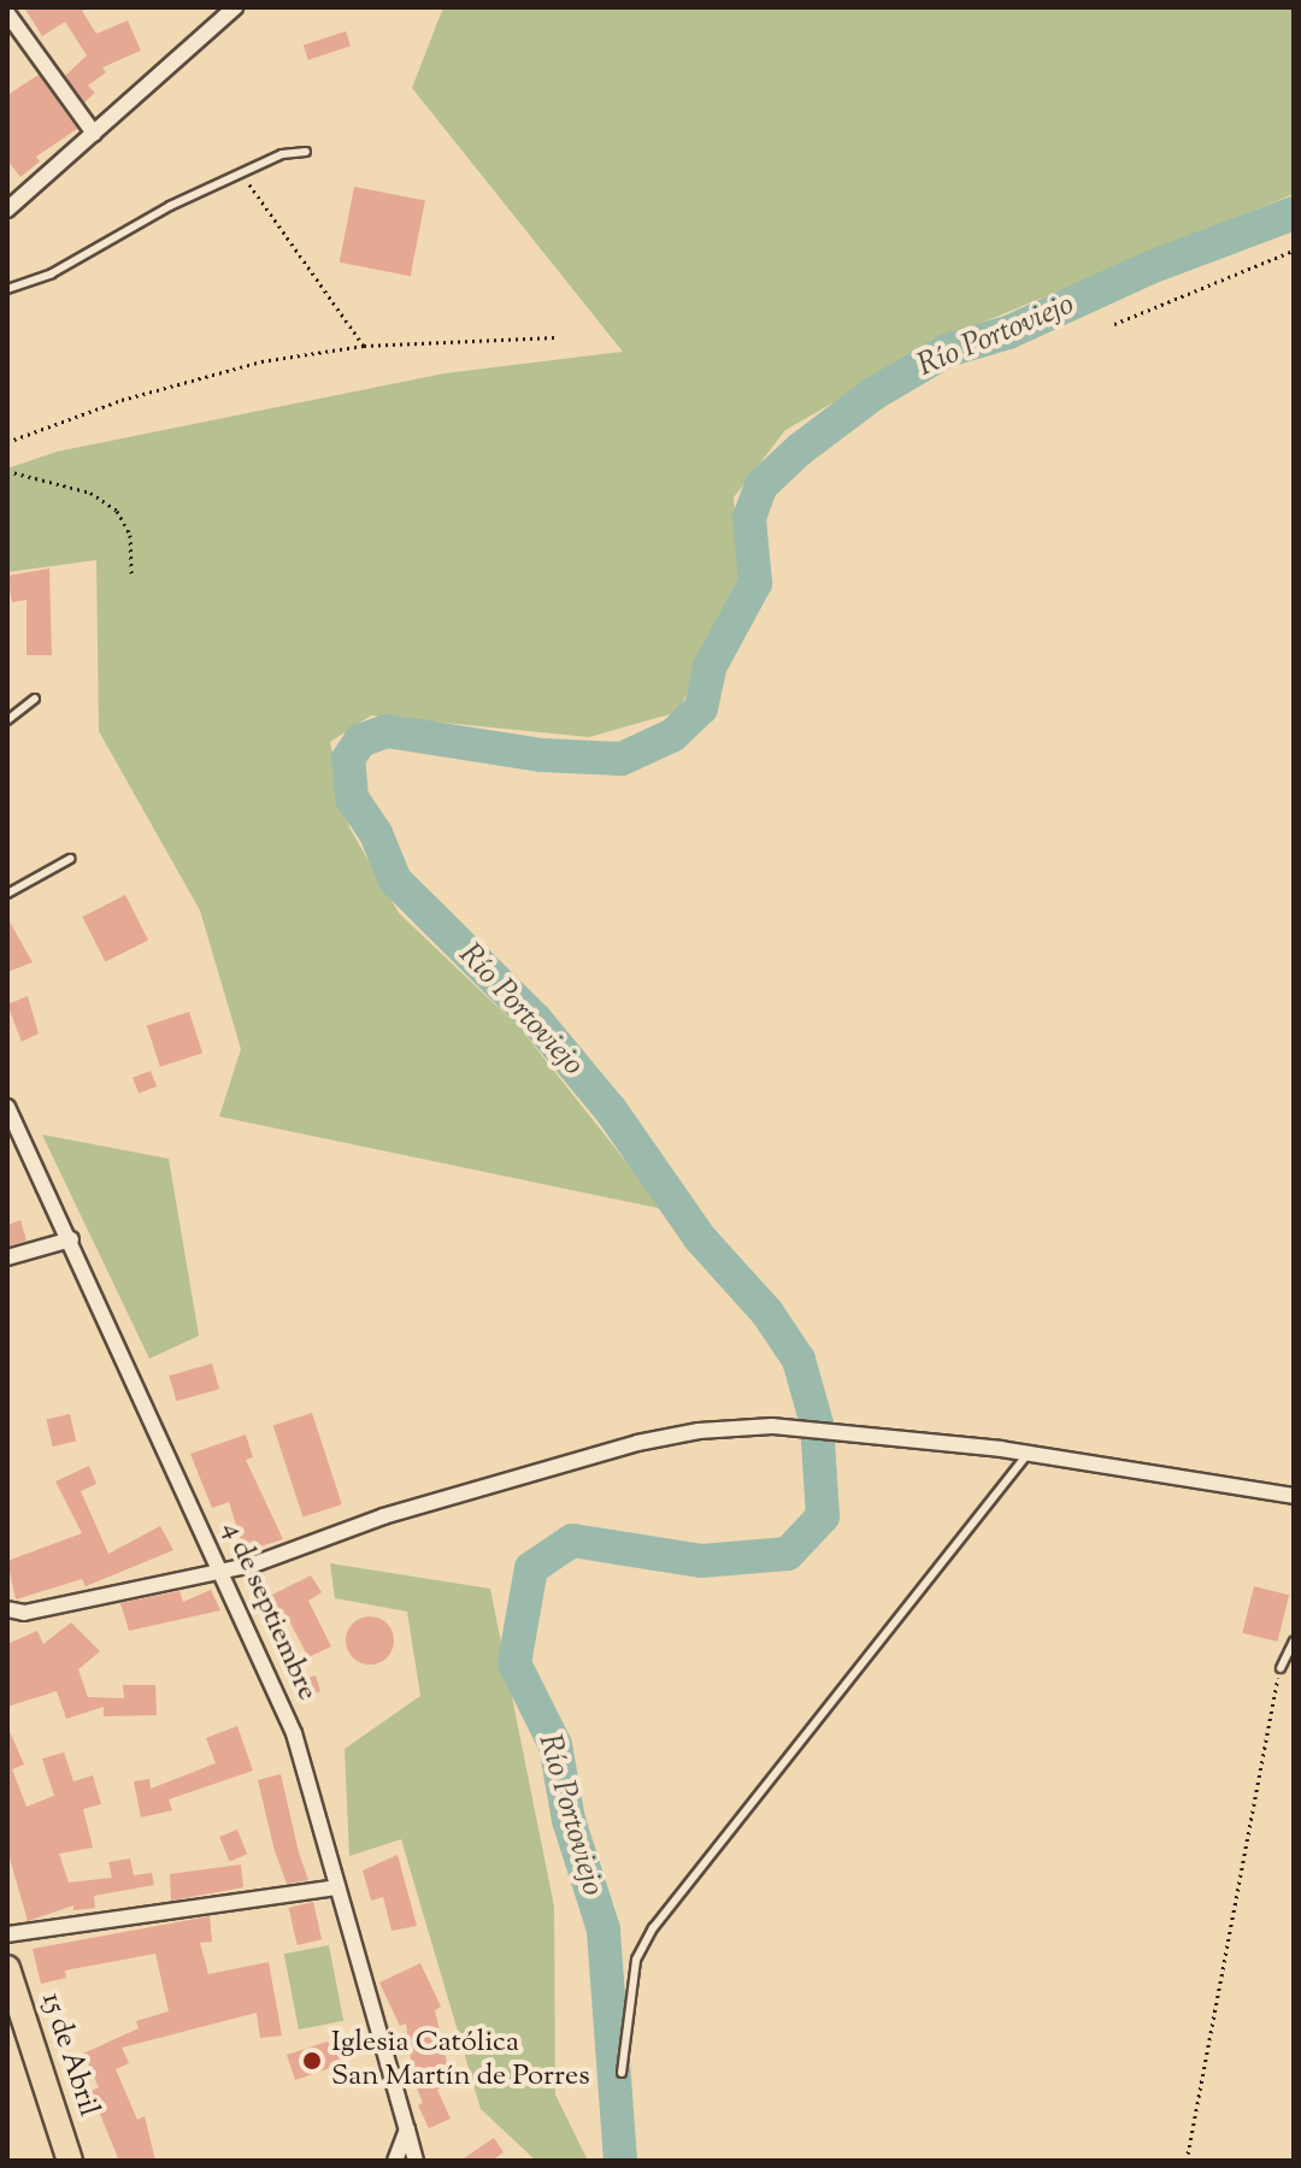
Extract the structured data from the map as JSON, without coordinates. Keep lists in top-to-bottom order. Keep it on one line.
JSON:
{"streets":{"main road":["15 de Abril"],"street":["4 de septiembre"]},"water":["Río Portoviejo"],"places":["Iglesia Católica San Martín de Porres"]}
